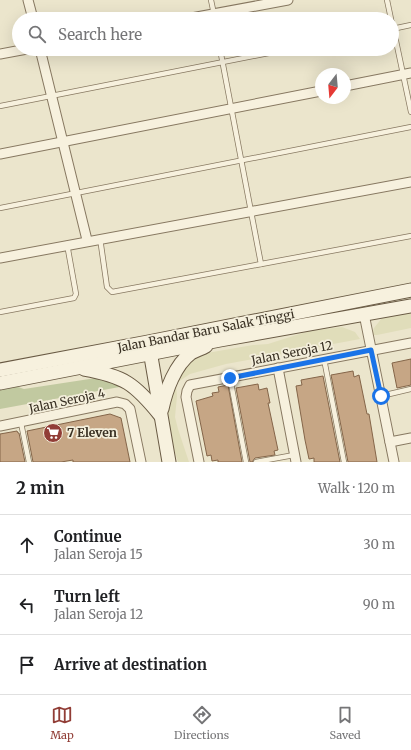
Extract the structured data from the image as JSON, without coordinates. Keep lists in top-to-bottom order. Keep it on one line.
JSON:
{"streets":{"main road":["Jalan Bandar Baru Salak Tinggi"],"street":["Jalan Seroja 12","Jalan Seroja 4"]},"places":{"supermarket":["7 Eleven"]},"north":"bottom","page":{"search":"Search here","heading":["2 min","Walk · 120 m"],"list":[["Continue","Jalan Seroja 15","30 m"],["Turn left","Jalan Seroja 12","90 m"],"Arrive at destination"],"nav":["Map","Directions","Saved"]}}
